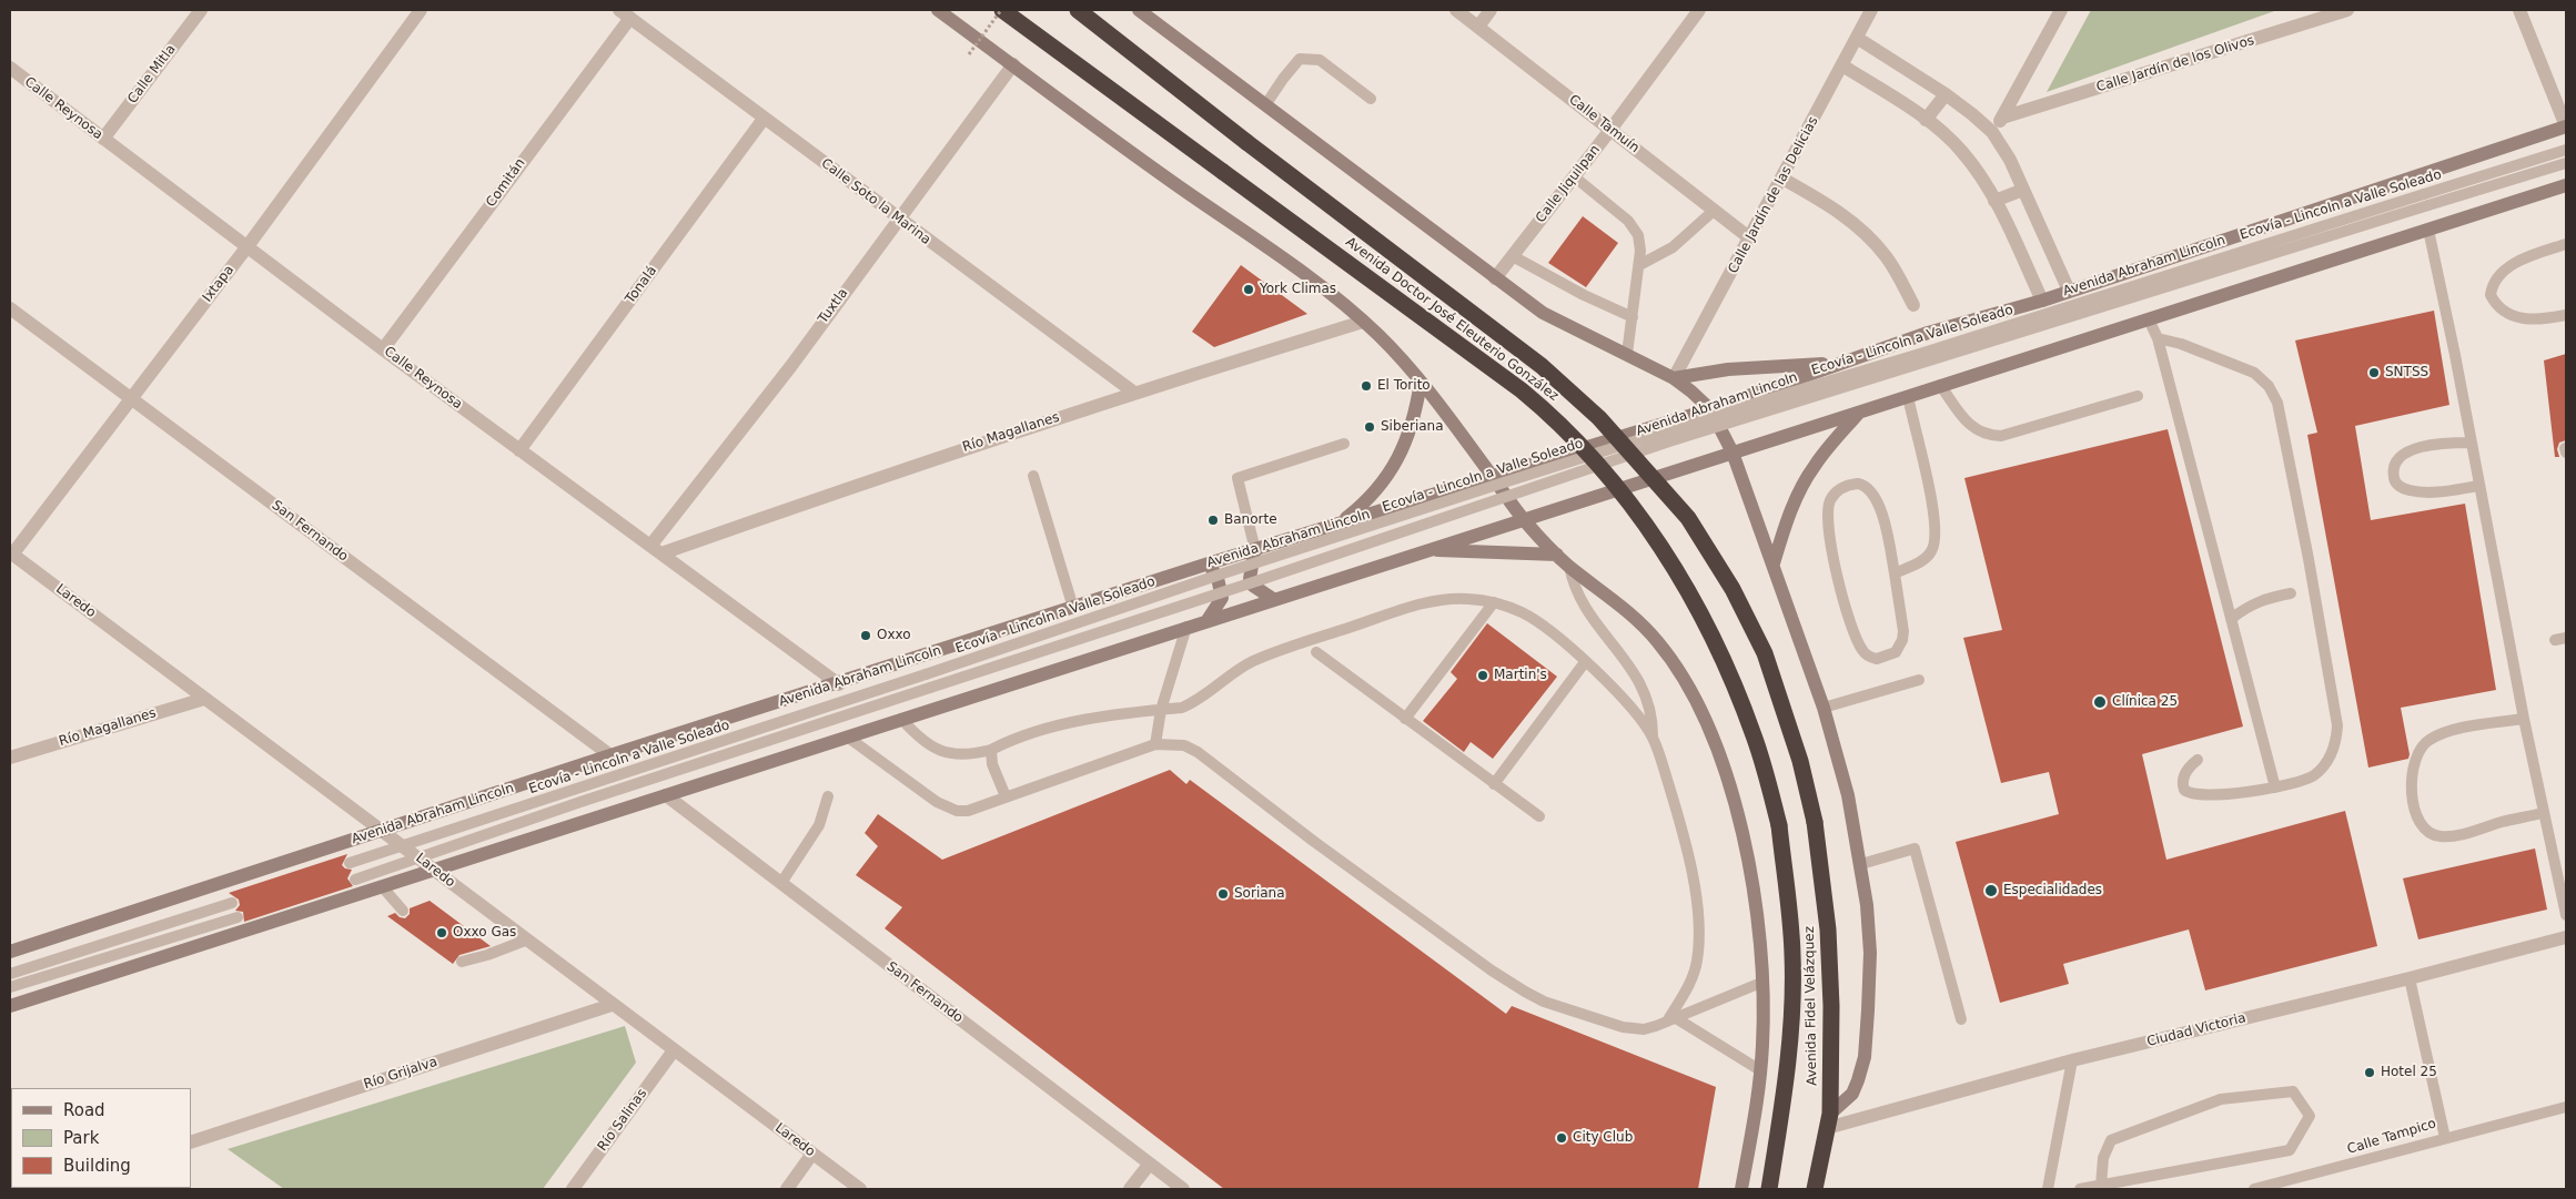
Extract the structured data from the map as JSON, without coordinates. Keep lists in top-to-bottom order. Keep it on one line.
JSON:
{"streets":{"highway":["Avenida Doctor José Eleuterio González","Avenida Fidel Velázquez"],"main road":["Avenida Abraham Lincoln"],"street":["Calle Jardín de los Olivos","Calle Mitla","Calle Reynosa","Calle Tamuín","Comitán","Calle Jiquilpan","Calle Jardín de las Delicias","Calle Soto la Marina","Ixtapa","Tonalá","Tuxtla","Río Magallanes","San Fernando","Laredo","Ciudad Victoria","Río Grijalva","Río Salinas"],"lane":["Ecovía - Lincoln a Valle Soleado","Calle Tampico"]},"crossings":[["Calle Mitla","Calle Reynosa"],["Calle Reynosa","Comitán"],["Calle Reynosa","Avenida Abraham Lincoln"],["Calle Reynosa","Ixtapa"],["Calle Reynosa","Tonalá"],["Calle Reynosa","Tuxtla"],["Calle Reynosa","Río Magallanes"],["Calle Tamuín","Calle Jiquilpan"],["Calle Tamuín","Calle Jardín de las Delicias"],["Comitán","Calle Soto la Marina"],["Calle Soto la Marina","Tonalá"],["Calle Soto la Marina","Tuxtla"],["Calle Soto la Marina","Río Magallanes"],["Ecovía - Lincoln a Valle Soleado","Laredo"],["Avenida Abraham Lincoln","San Fernando"],["Avenida Abraham Lincoln","Laredo"],["Ixtapa","San Fernando"],["Ixtapa","Laredo"],["Tuxtla","Río Magallanes"],["Avenida Doctor José Eleuterio González","Avenida Fidel Velázquez"],["Río Magallanes","Laredo"],["Laredo","Río Grijalva"],["Laredo","Río Salinas"],["Avenida Fidel Velázquez","Ciudad Victoria"],["Ciudad Victoria","Calle Tampico"]],"places":["York Climas","SNTSS","El Torito","Siberiana","Banorte","Oxxo","Martin's","Clínica 25","Especialidades","Soriana","Oxxo Gas","Hotel 25","City Club"],"legend":["Road","Park","Building"]}
